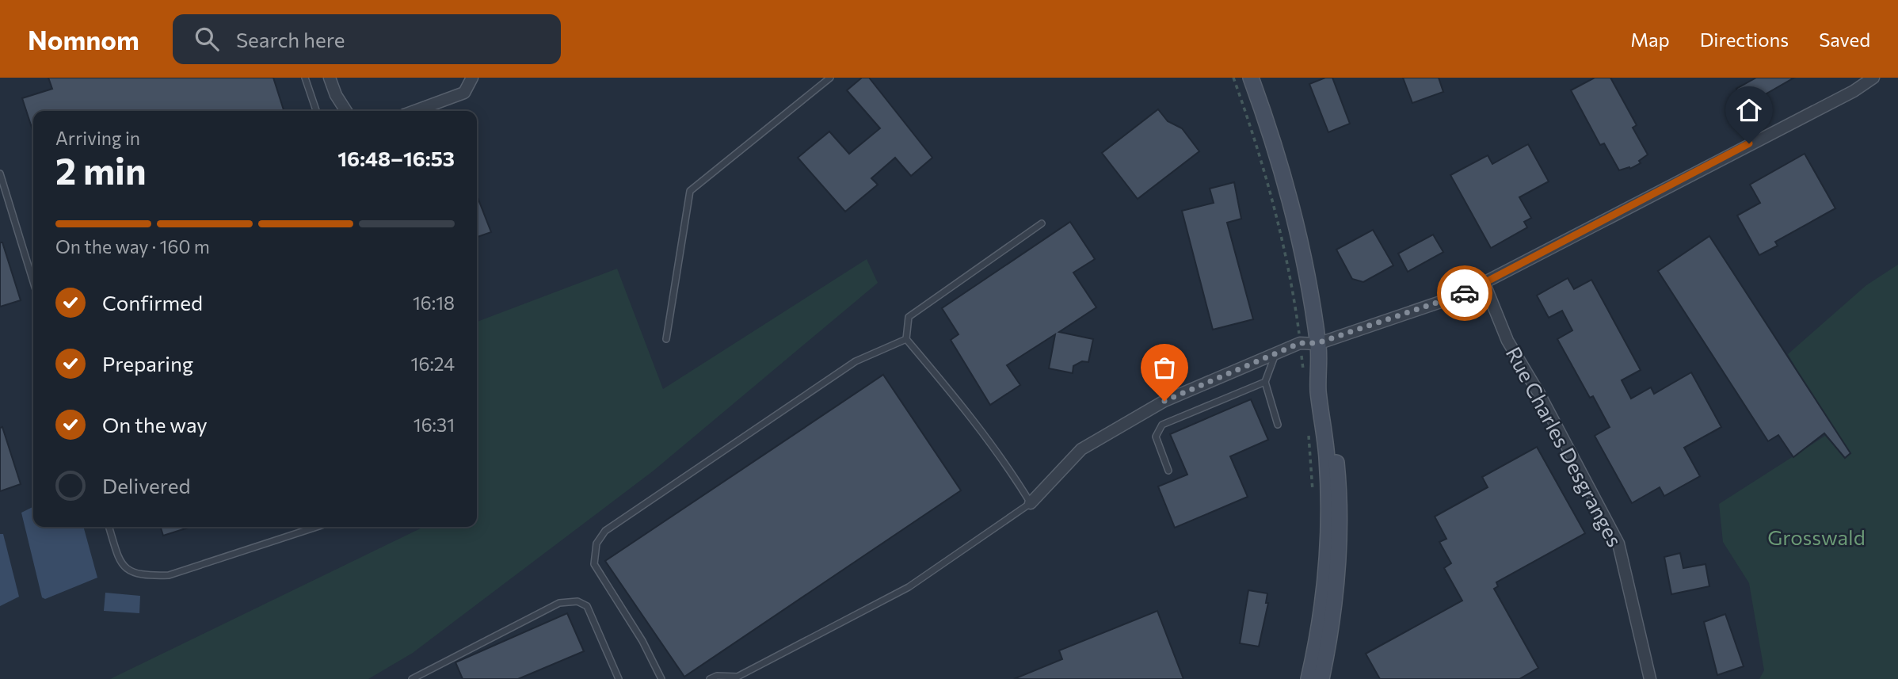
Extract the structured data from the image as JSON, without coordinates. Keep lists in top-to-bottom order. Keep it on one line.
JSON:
{"streets":{"street":["Rue Charles Desgranges"]},"parks":["Grosswald"],"page":{"header":"Nomnom","search":"Search here","nav":["Map","Directions","Saved"],"heading":["2 min","Arriving in","16:48–16:53"],"bar":"On the way · 160 m","list":[["Confirmed","16:18"],["Preparing","16:24"],["On the way","16:31"],"Delivered"]}}
